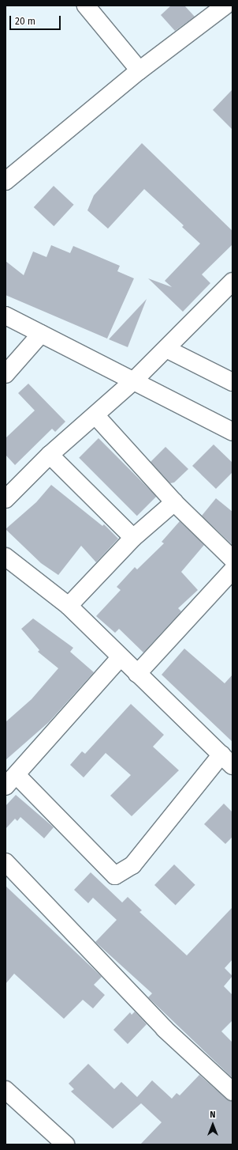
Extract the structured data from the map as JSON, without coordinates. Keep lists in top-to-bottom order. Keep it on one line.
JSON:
{"scale_bar":"20 m","north":"top"}
